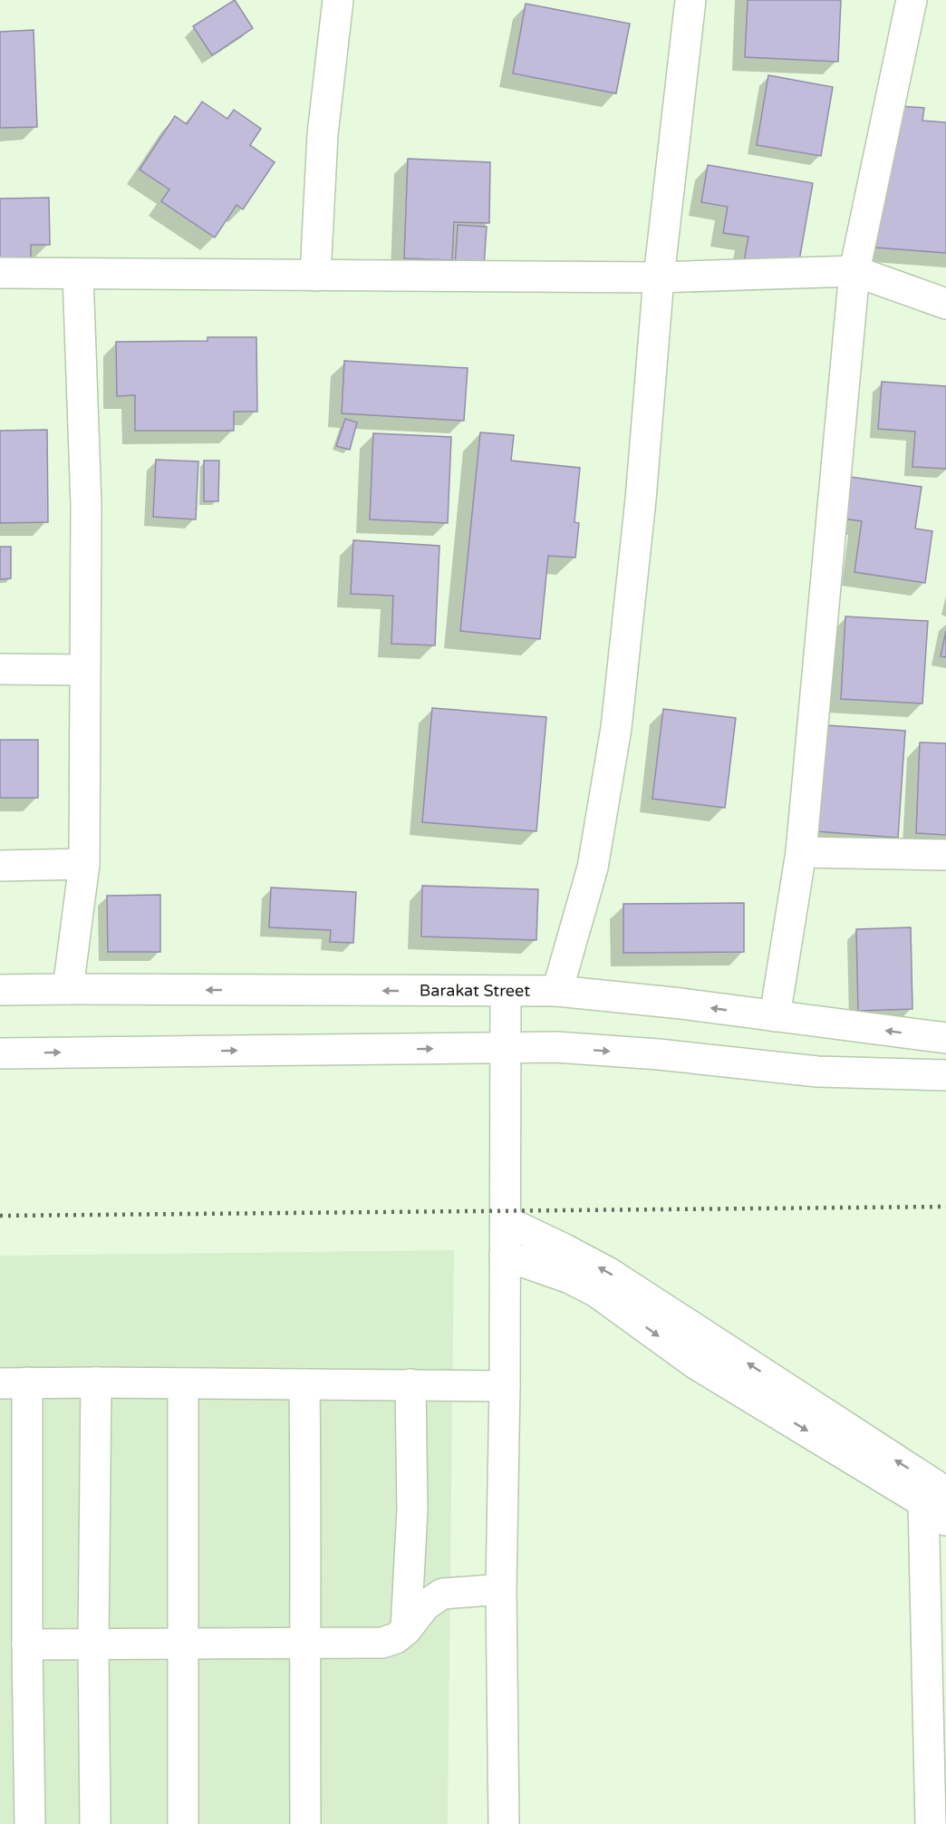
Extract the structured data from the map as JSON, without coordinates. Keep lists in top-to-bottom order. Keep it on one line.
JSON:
{"streets":{"street":["Barakat Street"]}}
